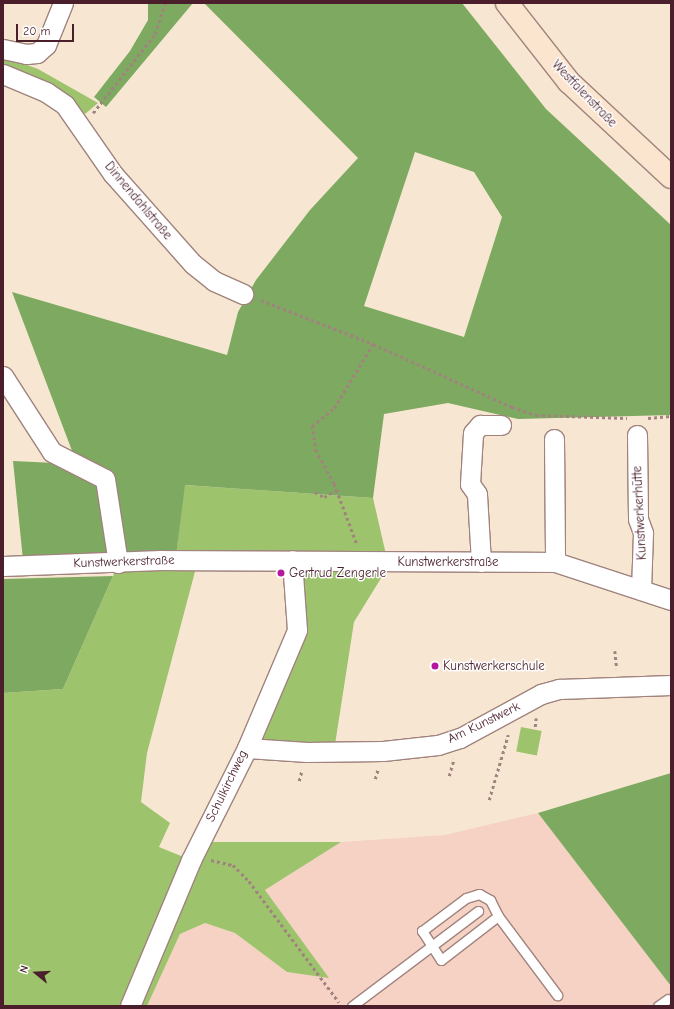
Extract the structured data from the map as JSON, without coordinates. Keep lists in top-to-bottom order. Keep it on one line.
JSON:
{"streets":{"main road":["Westfalenstraße"],"street":["Dinnendahlstraße","Kunstwerkerhütte","Kunstwerkerstraße","Am Kunstwerk","Schulkirchweg"]},"crossings":[["Kunstwerkerhütte","Kunstwerkerstraße"],["Kunstwerkerstraße","Schulkirchweg"],["Am Kunstwerk","Schulkirchweg"]],"places":["Gertrud Zengerle","Kunstwerkerschule"],"scale_bar":"20 m","north":"left"}
